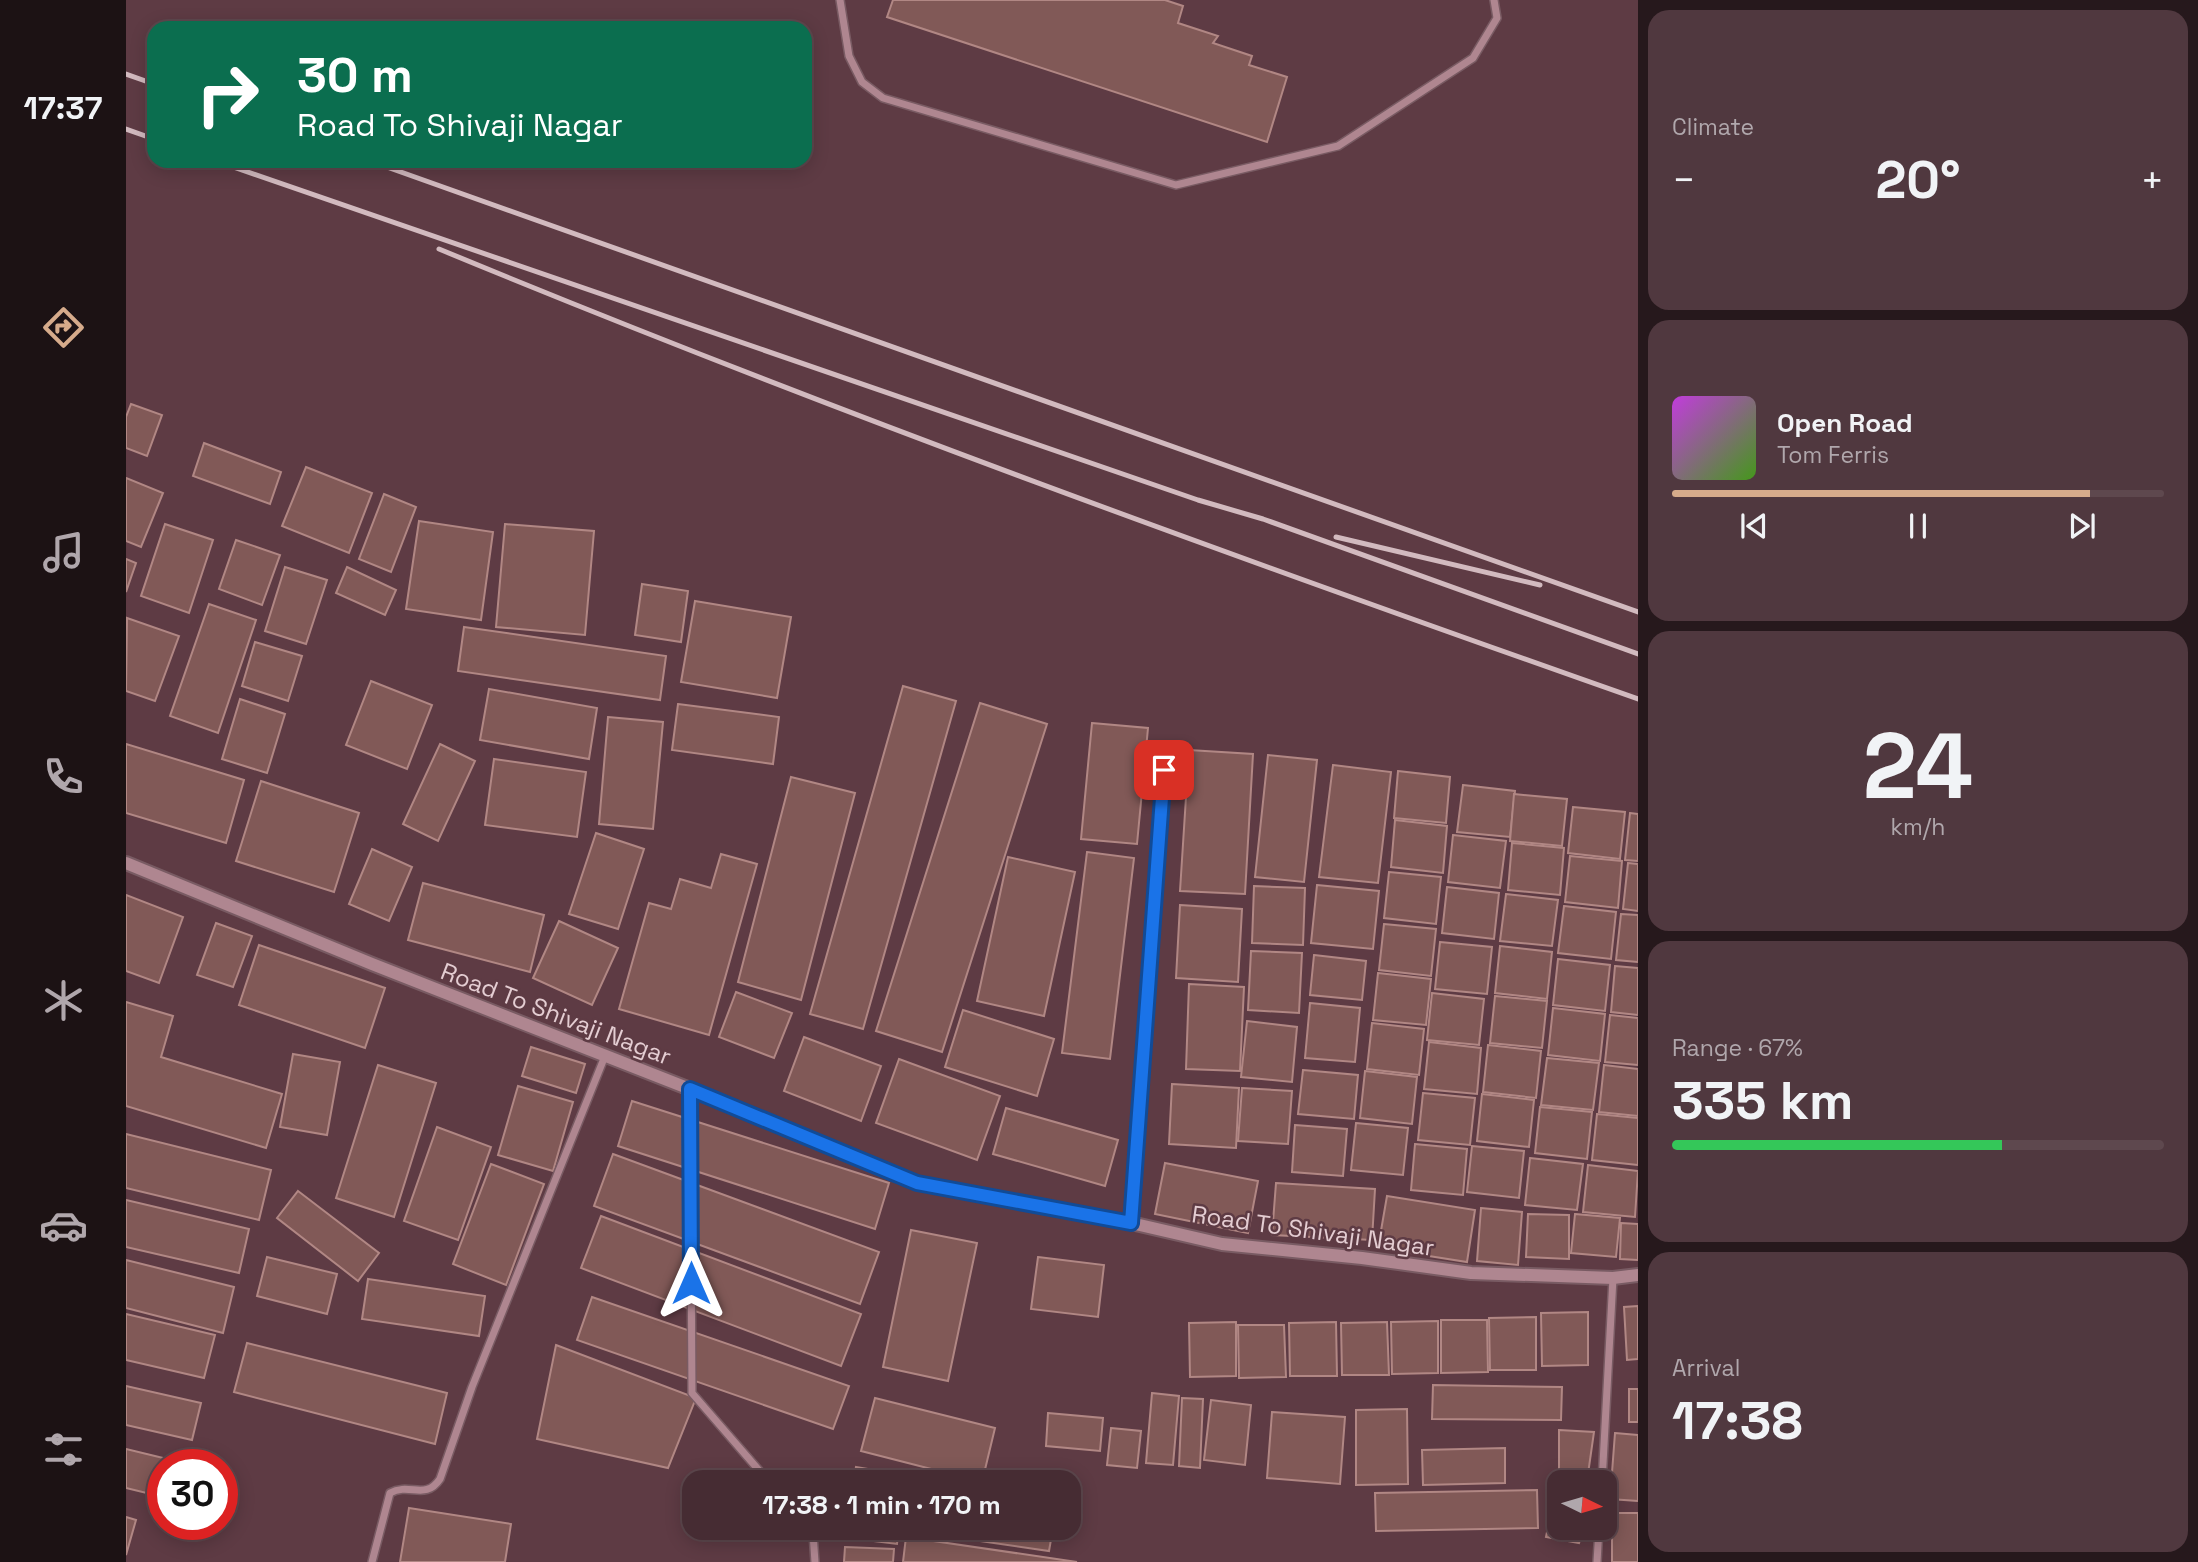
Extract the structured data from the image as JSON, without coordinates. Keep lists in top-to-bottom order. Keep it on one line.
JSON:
{"streets":{"street":["Road To Shivaji Nagar"]},"north":"right","page":{"tabs":"17:37","tile":["Climate",["24","km/h"],["Range · 67%","335 km"],["Arrival","17:38"]],"turn":["30 m","Road To Shivaji Nagar"],"heat":["−","20°","+"],"song":["Open Road","Tom Ferris"],"limit":"30","trip":"17:38 · 1 min · 170 m"}}
